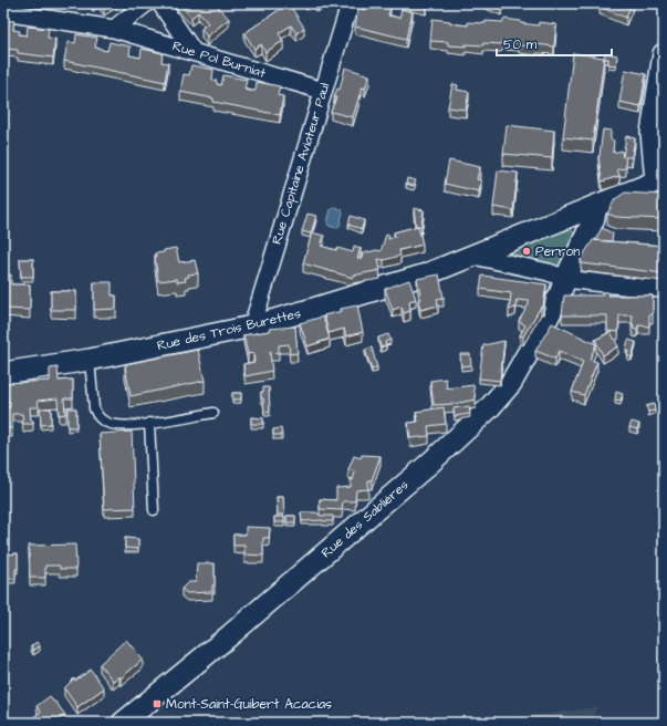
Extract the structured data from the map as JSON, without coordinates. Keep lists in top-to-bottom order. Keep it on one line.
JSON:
{"streets":{"street":["Rue Pol Burniat","Rue Capitaine Aviateur Paul","Rue des Trois Burettes","Rue des Sablières"]},"crossings":[["Rue Pol Burniat","Rue Capitaine Aviateur Paul"],["Rue Capitaine Aviateur Paul","Rue des Trois Burettes"],["Rue des Trois Burettes","Rue des Sablières"]],"places":{"other":["Perron"],"transit":["Mont-Saint-Guibert Acacias"]},"scale_bar":"50 m"}
